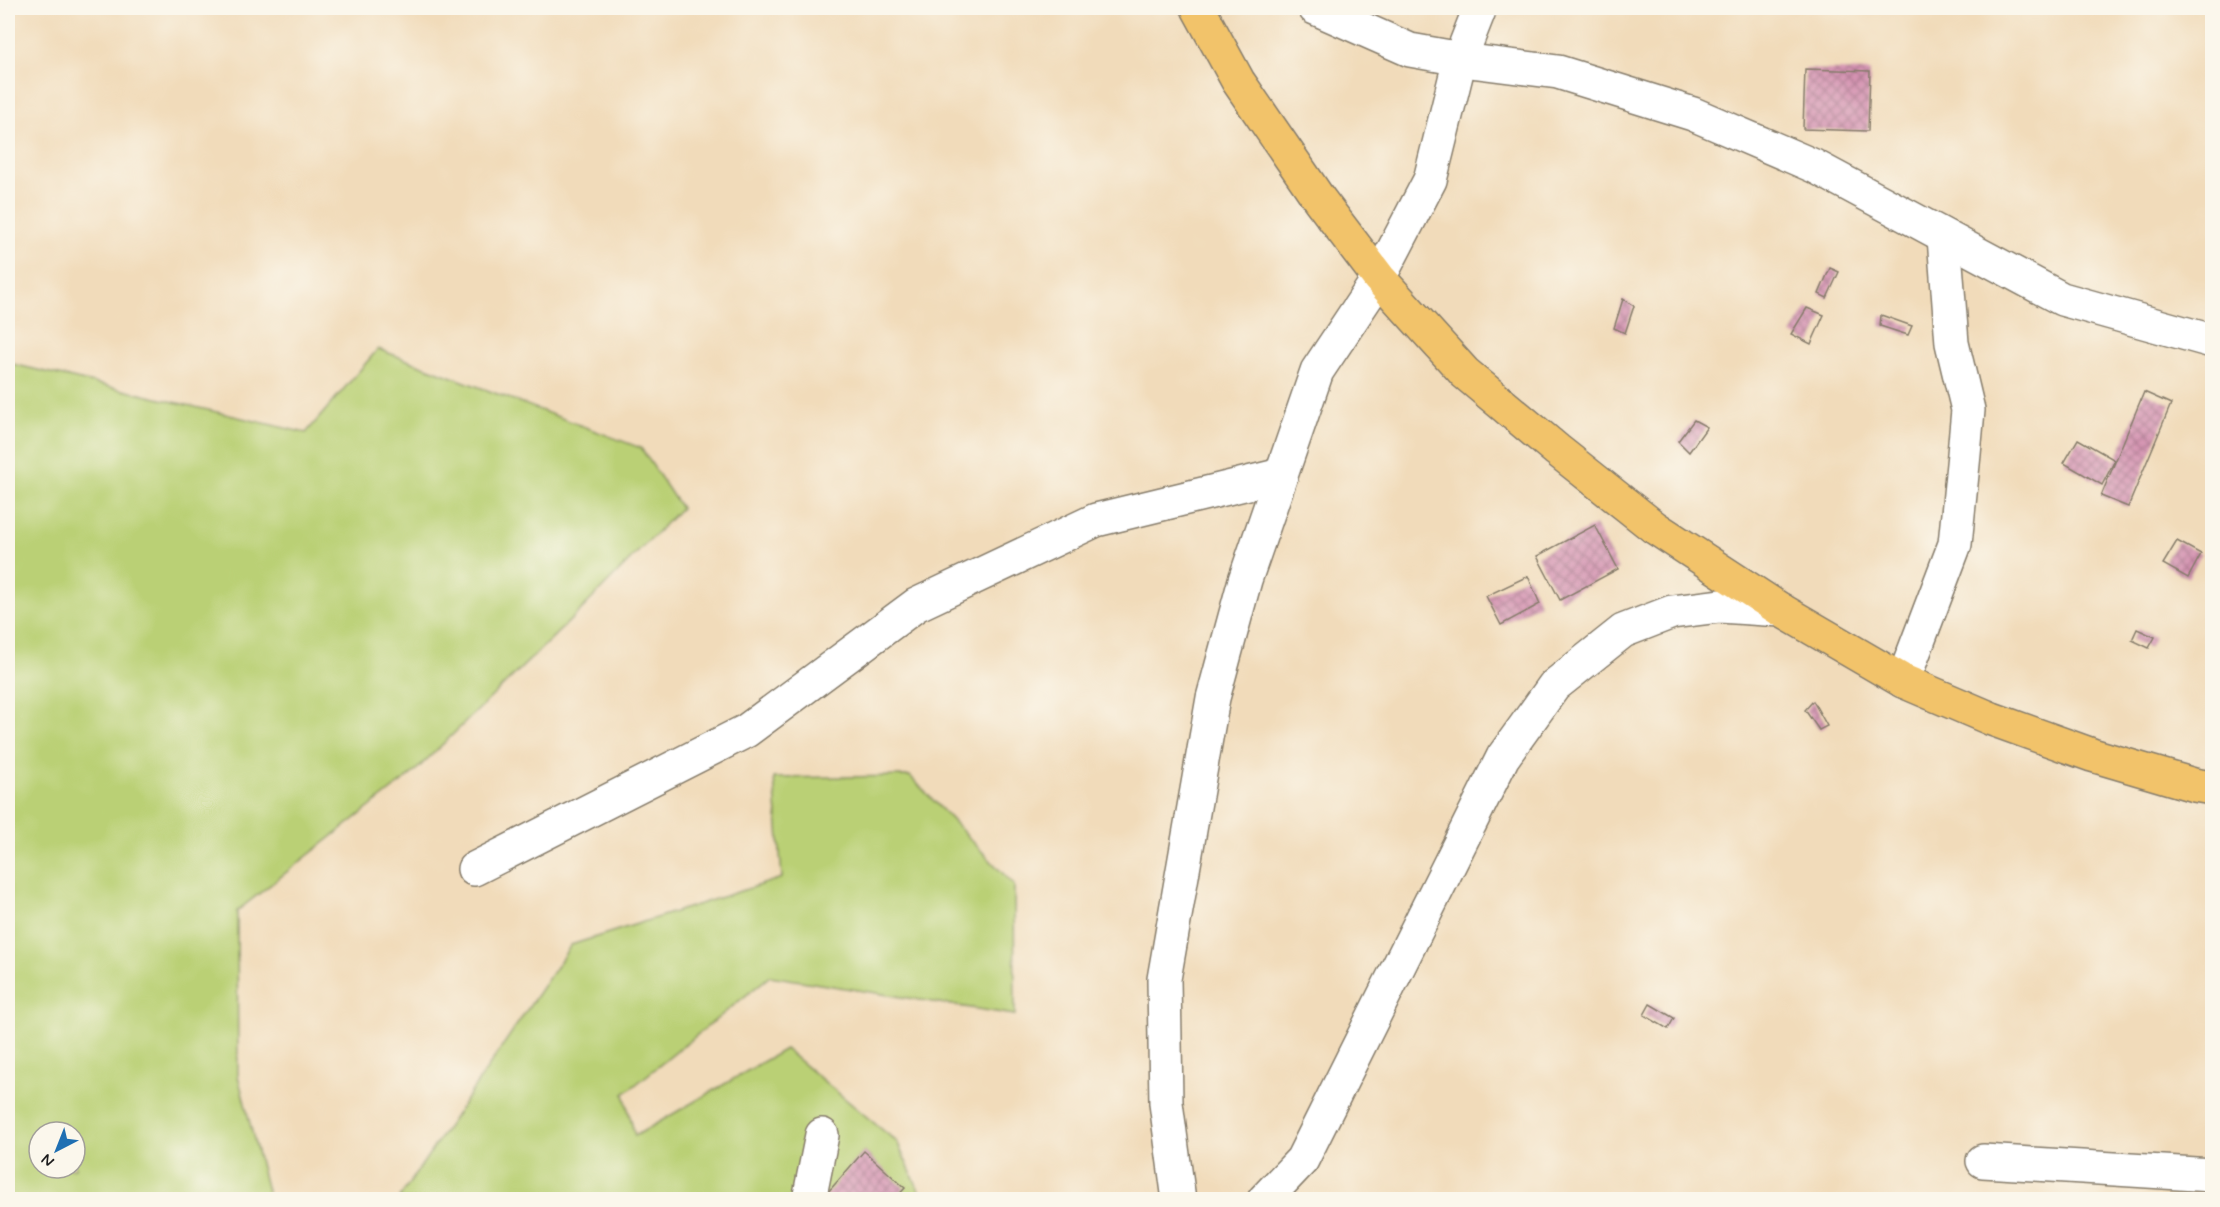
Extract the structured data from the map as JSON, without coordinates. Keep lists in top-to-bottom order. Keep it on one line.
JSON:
{"north":"bottom left"}
